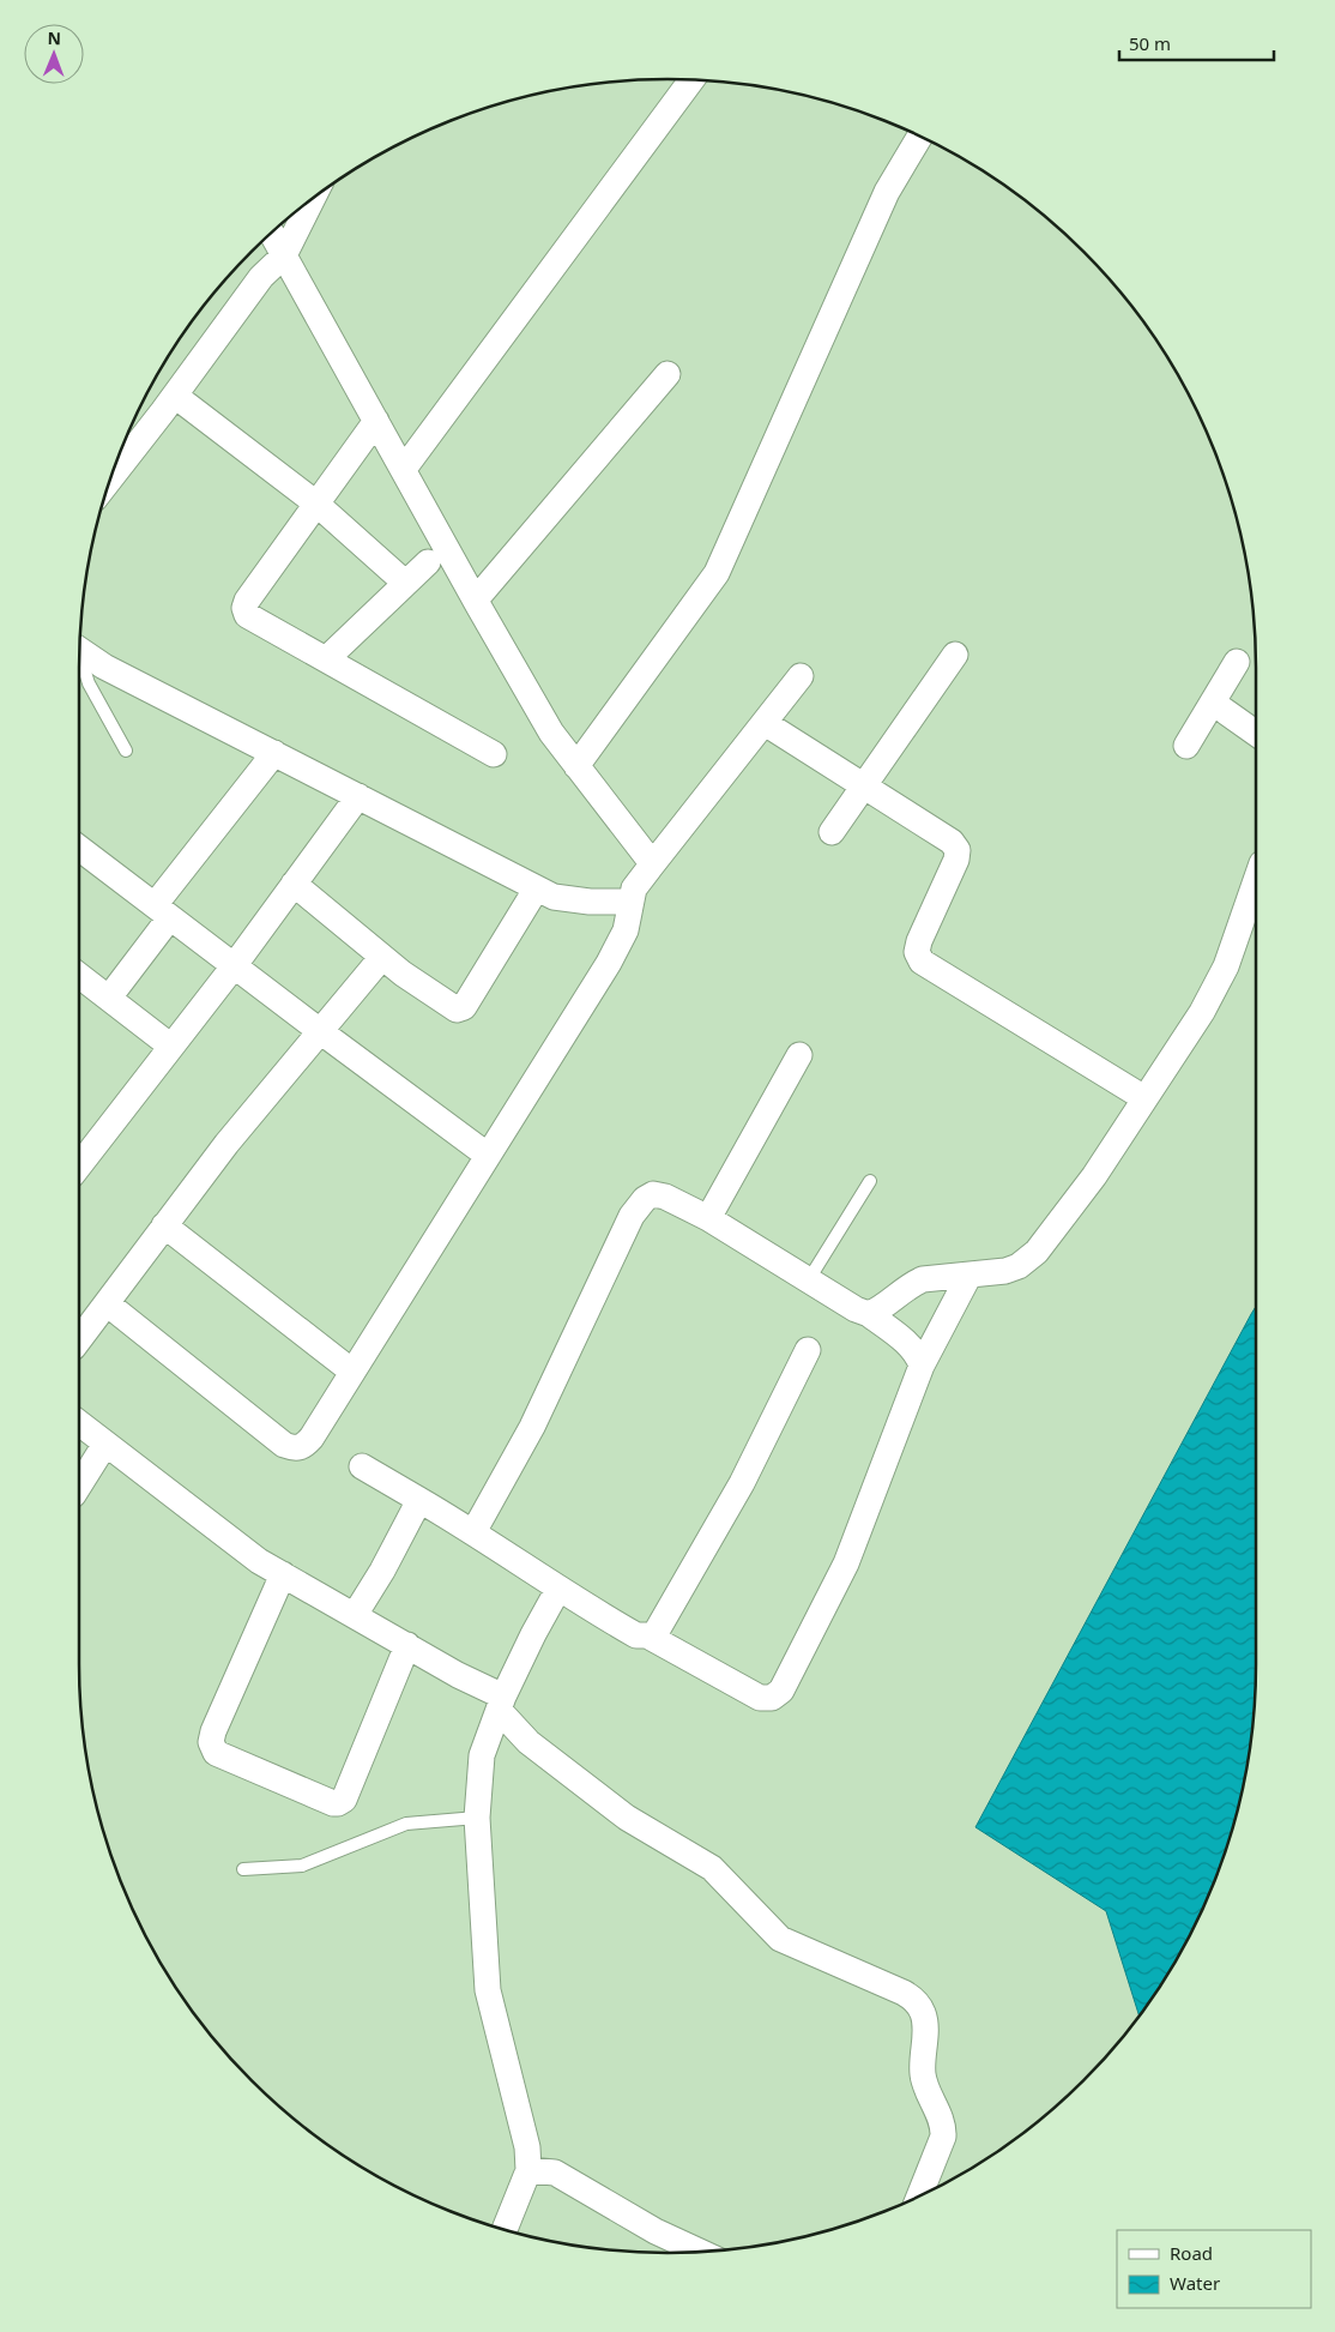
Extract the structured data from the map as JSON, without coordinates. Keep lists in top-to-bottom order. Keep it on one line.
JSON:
{"legend":["Road","Water"],"scale_bar":"50 m","north":"top"}
